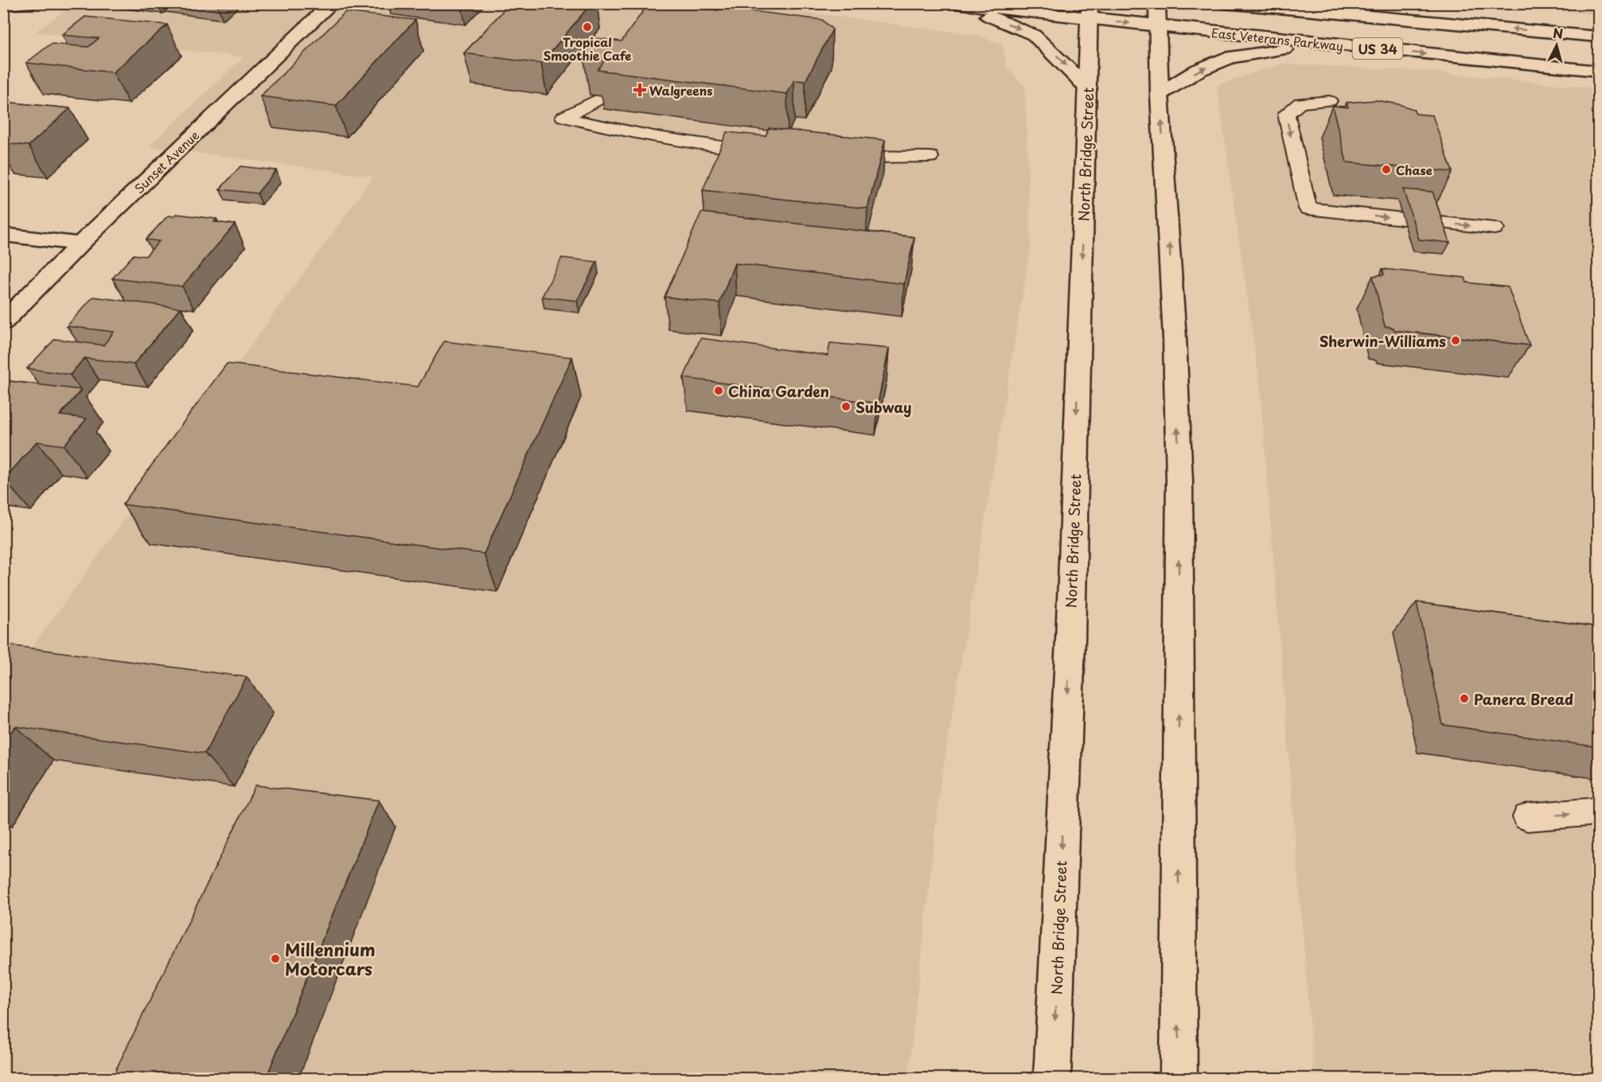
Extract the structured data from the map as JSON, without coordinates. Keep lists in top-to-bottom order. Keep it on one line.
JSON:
{"streets":{"main road":["East Veterans Parkway","US 34","North Bridge Street","Sunset Avenue"]},"crossings":[["East Veterans Parkway","US 34"],["US 34","North Bridge Street"]],"places":{"other":["Tropical Smoothie Cafe","Chase","Sherwin-Williams","China Garden","Subway","Panera Bread","Millennium Motorcars"],"health":["Walgreens"]},"north":"top"}
